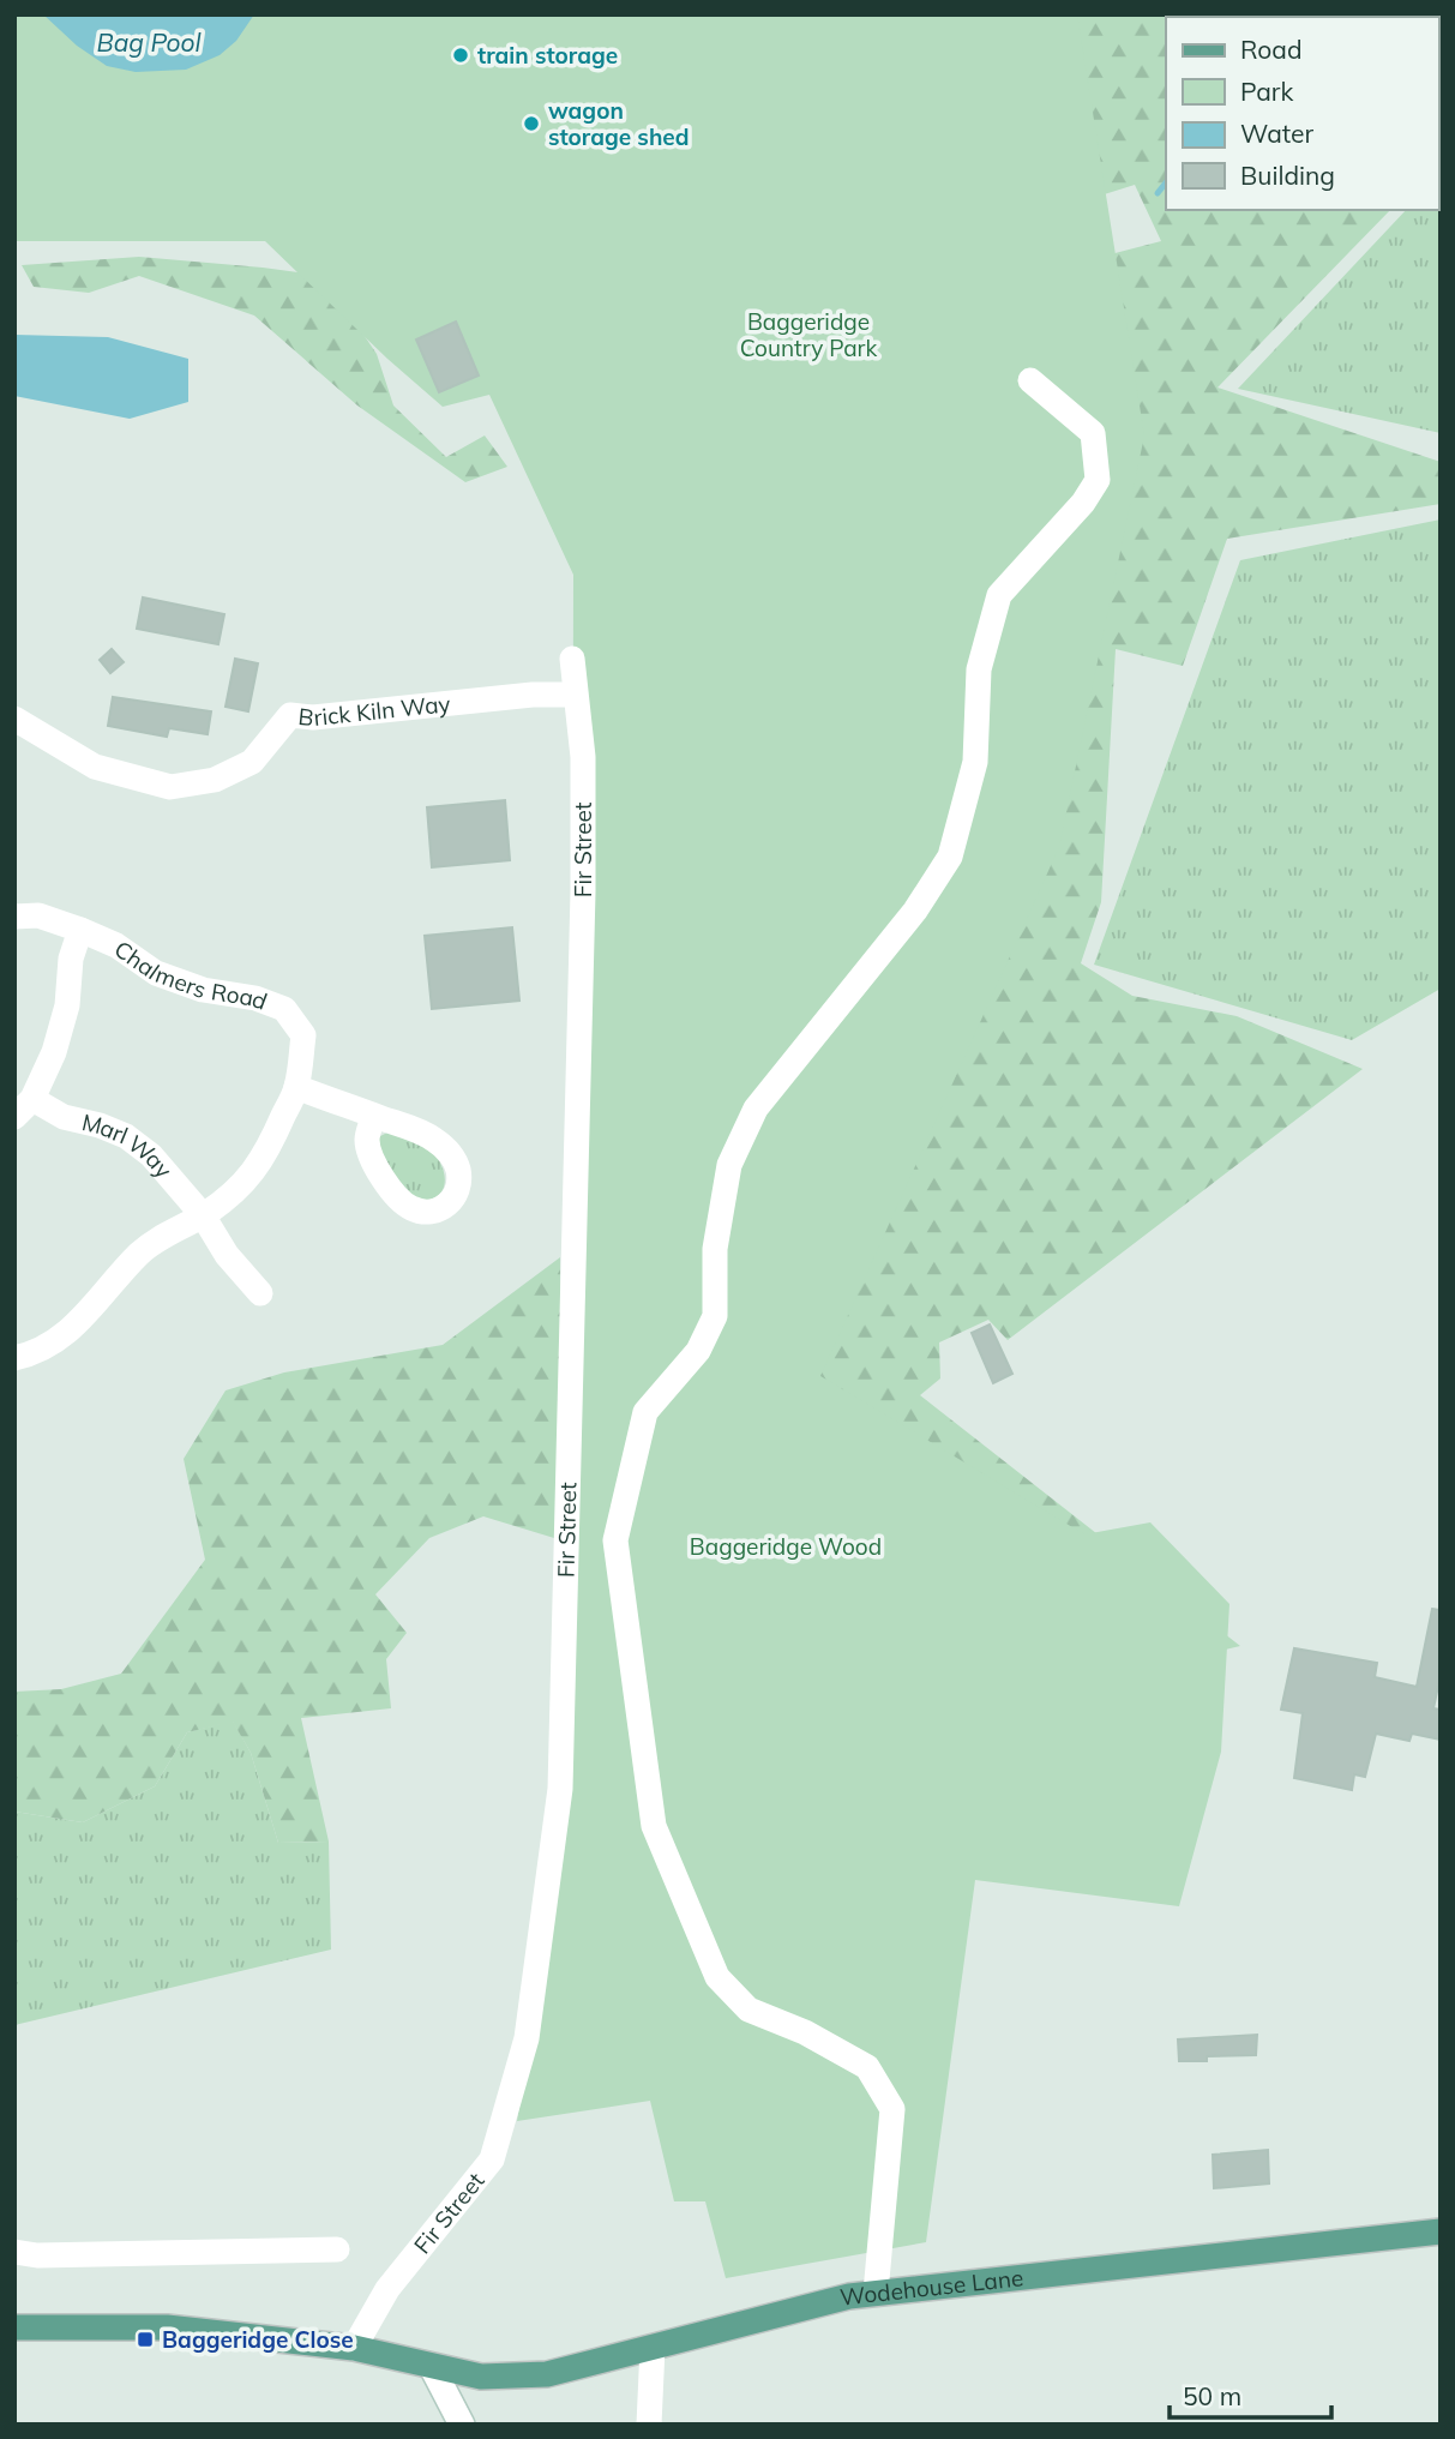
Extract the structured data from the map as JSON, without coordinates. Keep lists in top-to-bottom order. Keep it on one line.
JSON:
{"streets":{"main road":["Wodehouse Lane"],"street":["Brick Kiln Way","Fir Street","Chalmers Road","Marl Way"]},"crossings":[["Brick Kiln Way","Fir Street"],["Fir Street","Wodehouse Lane"],["Chalmers Road","Marl Way"]],"water":["Bag Pool"],"parks":["Baggeridge Country Park","Baggeridge Wood"],"places":{"other":["train storage","wagon storage shed"],"transit":["Baggeridge Close"]},"legend":["Road","Park","Water","Building"],"scale_bar":"50 m"}
